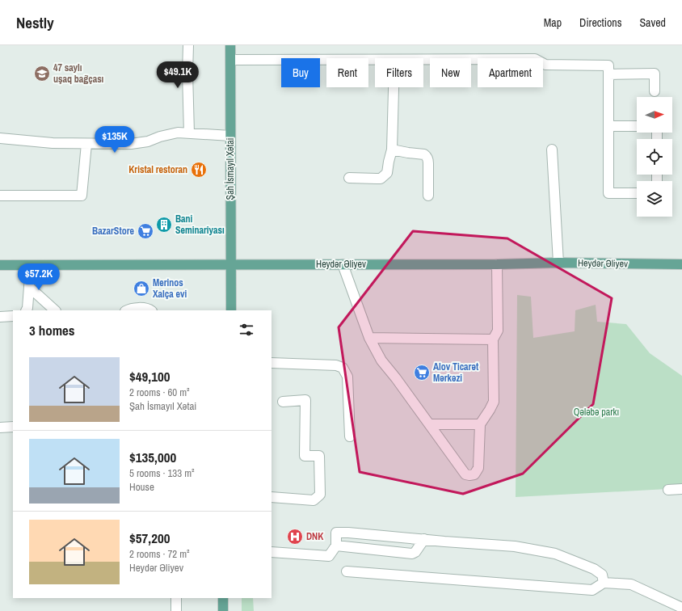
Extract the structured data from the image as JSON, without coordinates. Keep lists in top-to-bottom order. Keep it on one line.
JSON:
{"streets":{"main road":["Şah İsmayıl Xətai","Heydər Əliyev"]},"crossings":[["Şah İsmayıl Xətai","Heydər Əliyev"]],"parks":["Qələbə parkı"],"places":{"school or university":["47 saylı uşaq bağçası"],"restaurant":["Kristal restoran"],"building":["Bani Seminariyası"],"supermarket":["BazarStore","Alov Ticarət Mərkəzi"],"shop":["Merinos Xalça evi"],"hospital":["DNK"]},"north":"right","page":{"header":"Nestly","nav":["Map","Directions","Saved"],"chip":["Buy","Rent","Filters","New","Apartment"],"price":["$49.1K","$135K","$57.2K"],"heading":"3 homes","list":[{"name":"$49,100","note":"2 rooms · 60 m² · Şah İsmayıl Xətai"},{"name":"$135,000","note":"5 rooms · 133 m² · House"},{"name":"$57,200","note":"2 rooms · 72 m² · Heydər Əliyev"}]}}
